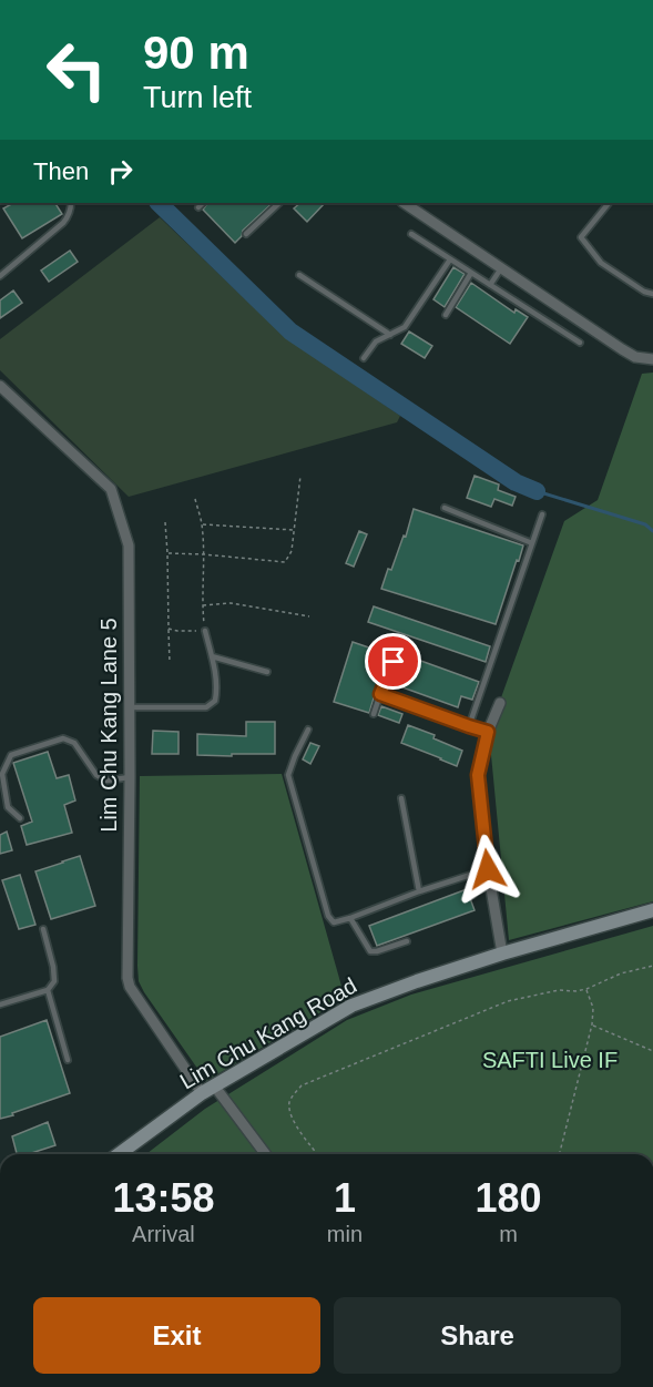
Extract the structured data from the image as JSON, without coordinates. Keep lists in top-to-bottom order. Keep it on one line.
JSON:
{"streets":{"main road":["Lim Chu Kang Road"],"street":["Lim Chu Kang Lane 5"]},"crossings":[["Lim Chu Kang Lane 5","Lim Chu Kang Road"]],"parks":["SAFTI Live IF"],"page":{"turn":["90 m","Turn left"],"then":"Then","eta":["13:58","Arrival","1","min","180","m"],"buttons":["Exit","Share"]}}
